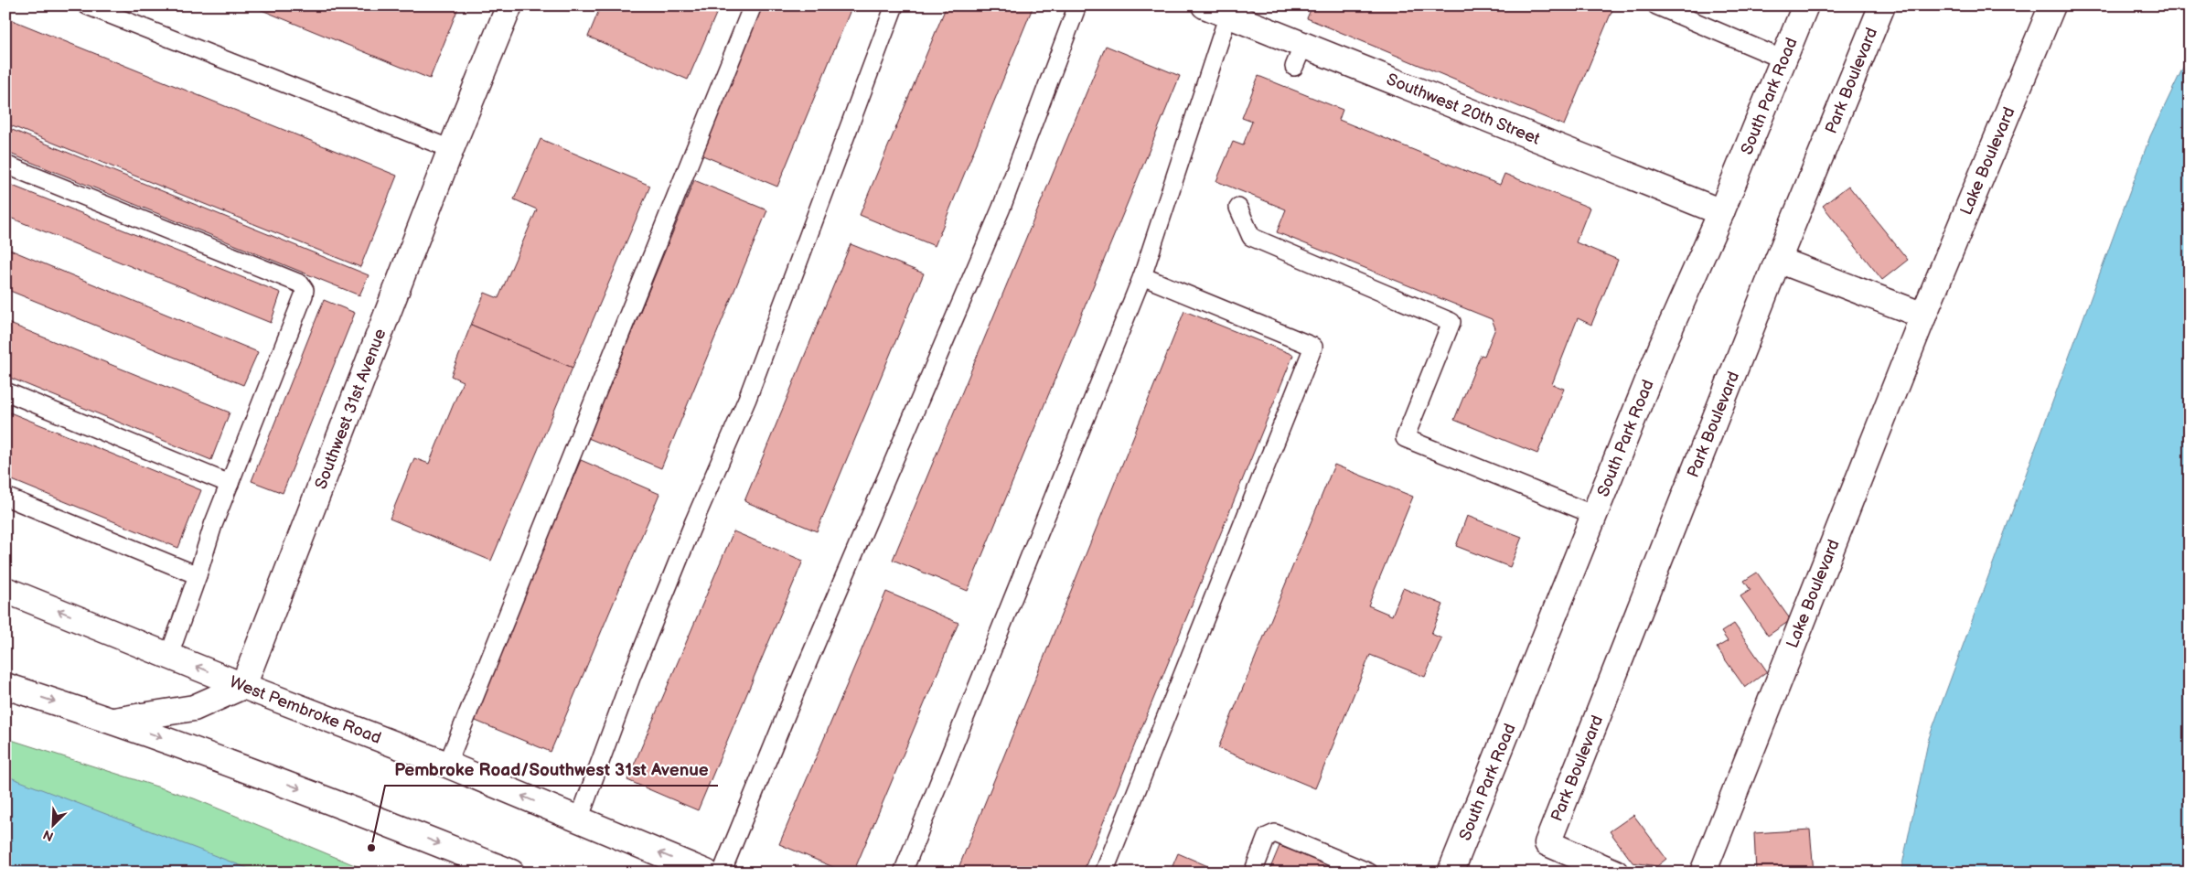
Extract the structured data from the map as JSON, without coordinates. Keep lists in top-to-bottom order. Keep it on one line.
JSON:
{"streets":{"street":["Park Boulevard","South Park Road","Southwest 20th Street","Lake Boulevard","Southwest 31st Avenue","West Pembroke Road"]},"crossings":[["South Park Road","Southwest 20th Street"],["Southwest 31st Avenue","West Pembroke Road"]],"places":["Pembroke Road/Southwest 31st Avenue"],"north":"bottom left"}
